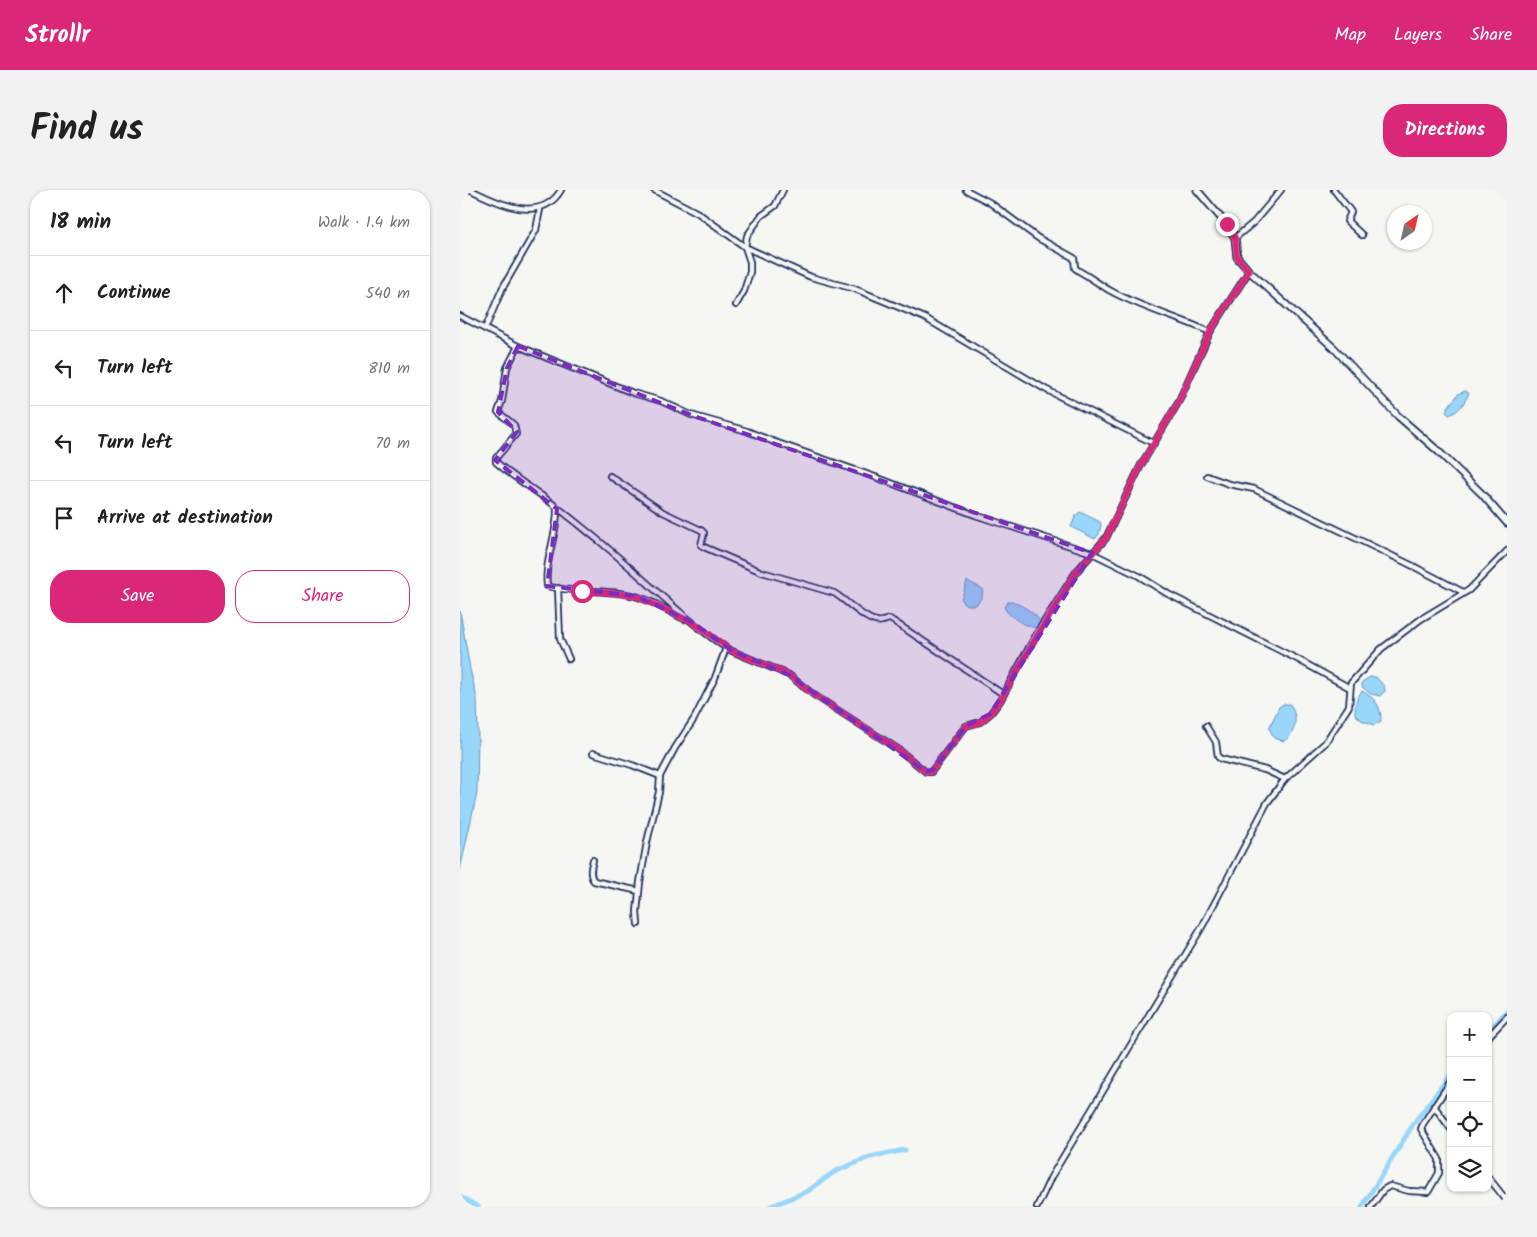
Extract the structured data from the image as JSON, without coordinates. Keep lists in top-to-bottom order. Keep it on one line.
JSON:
{"north":"top right","page":{"header":"Strollr","nav":["Map","Layers","Share"],"title":"Find us","buttons":["Directions",["Save","Share"]],"heading":["18 min","Walk · 1.4 km"],"list":[["Continue","540 m"],["Turn left","810 m"],["Turn left","70 m"],"Arrive at destination"],"map_buttons":["+","−"]}}
